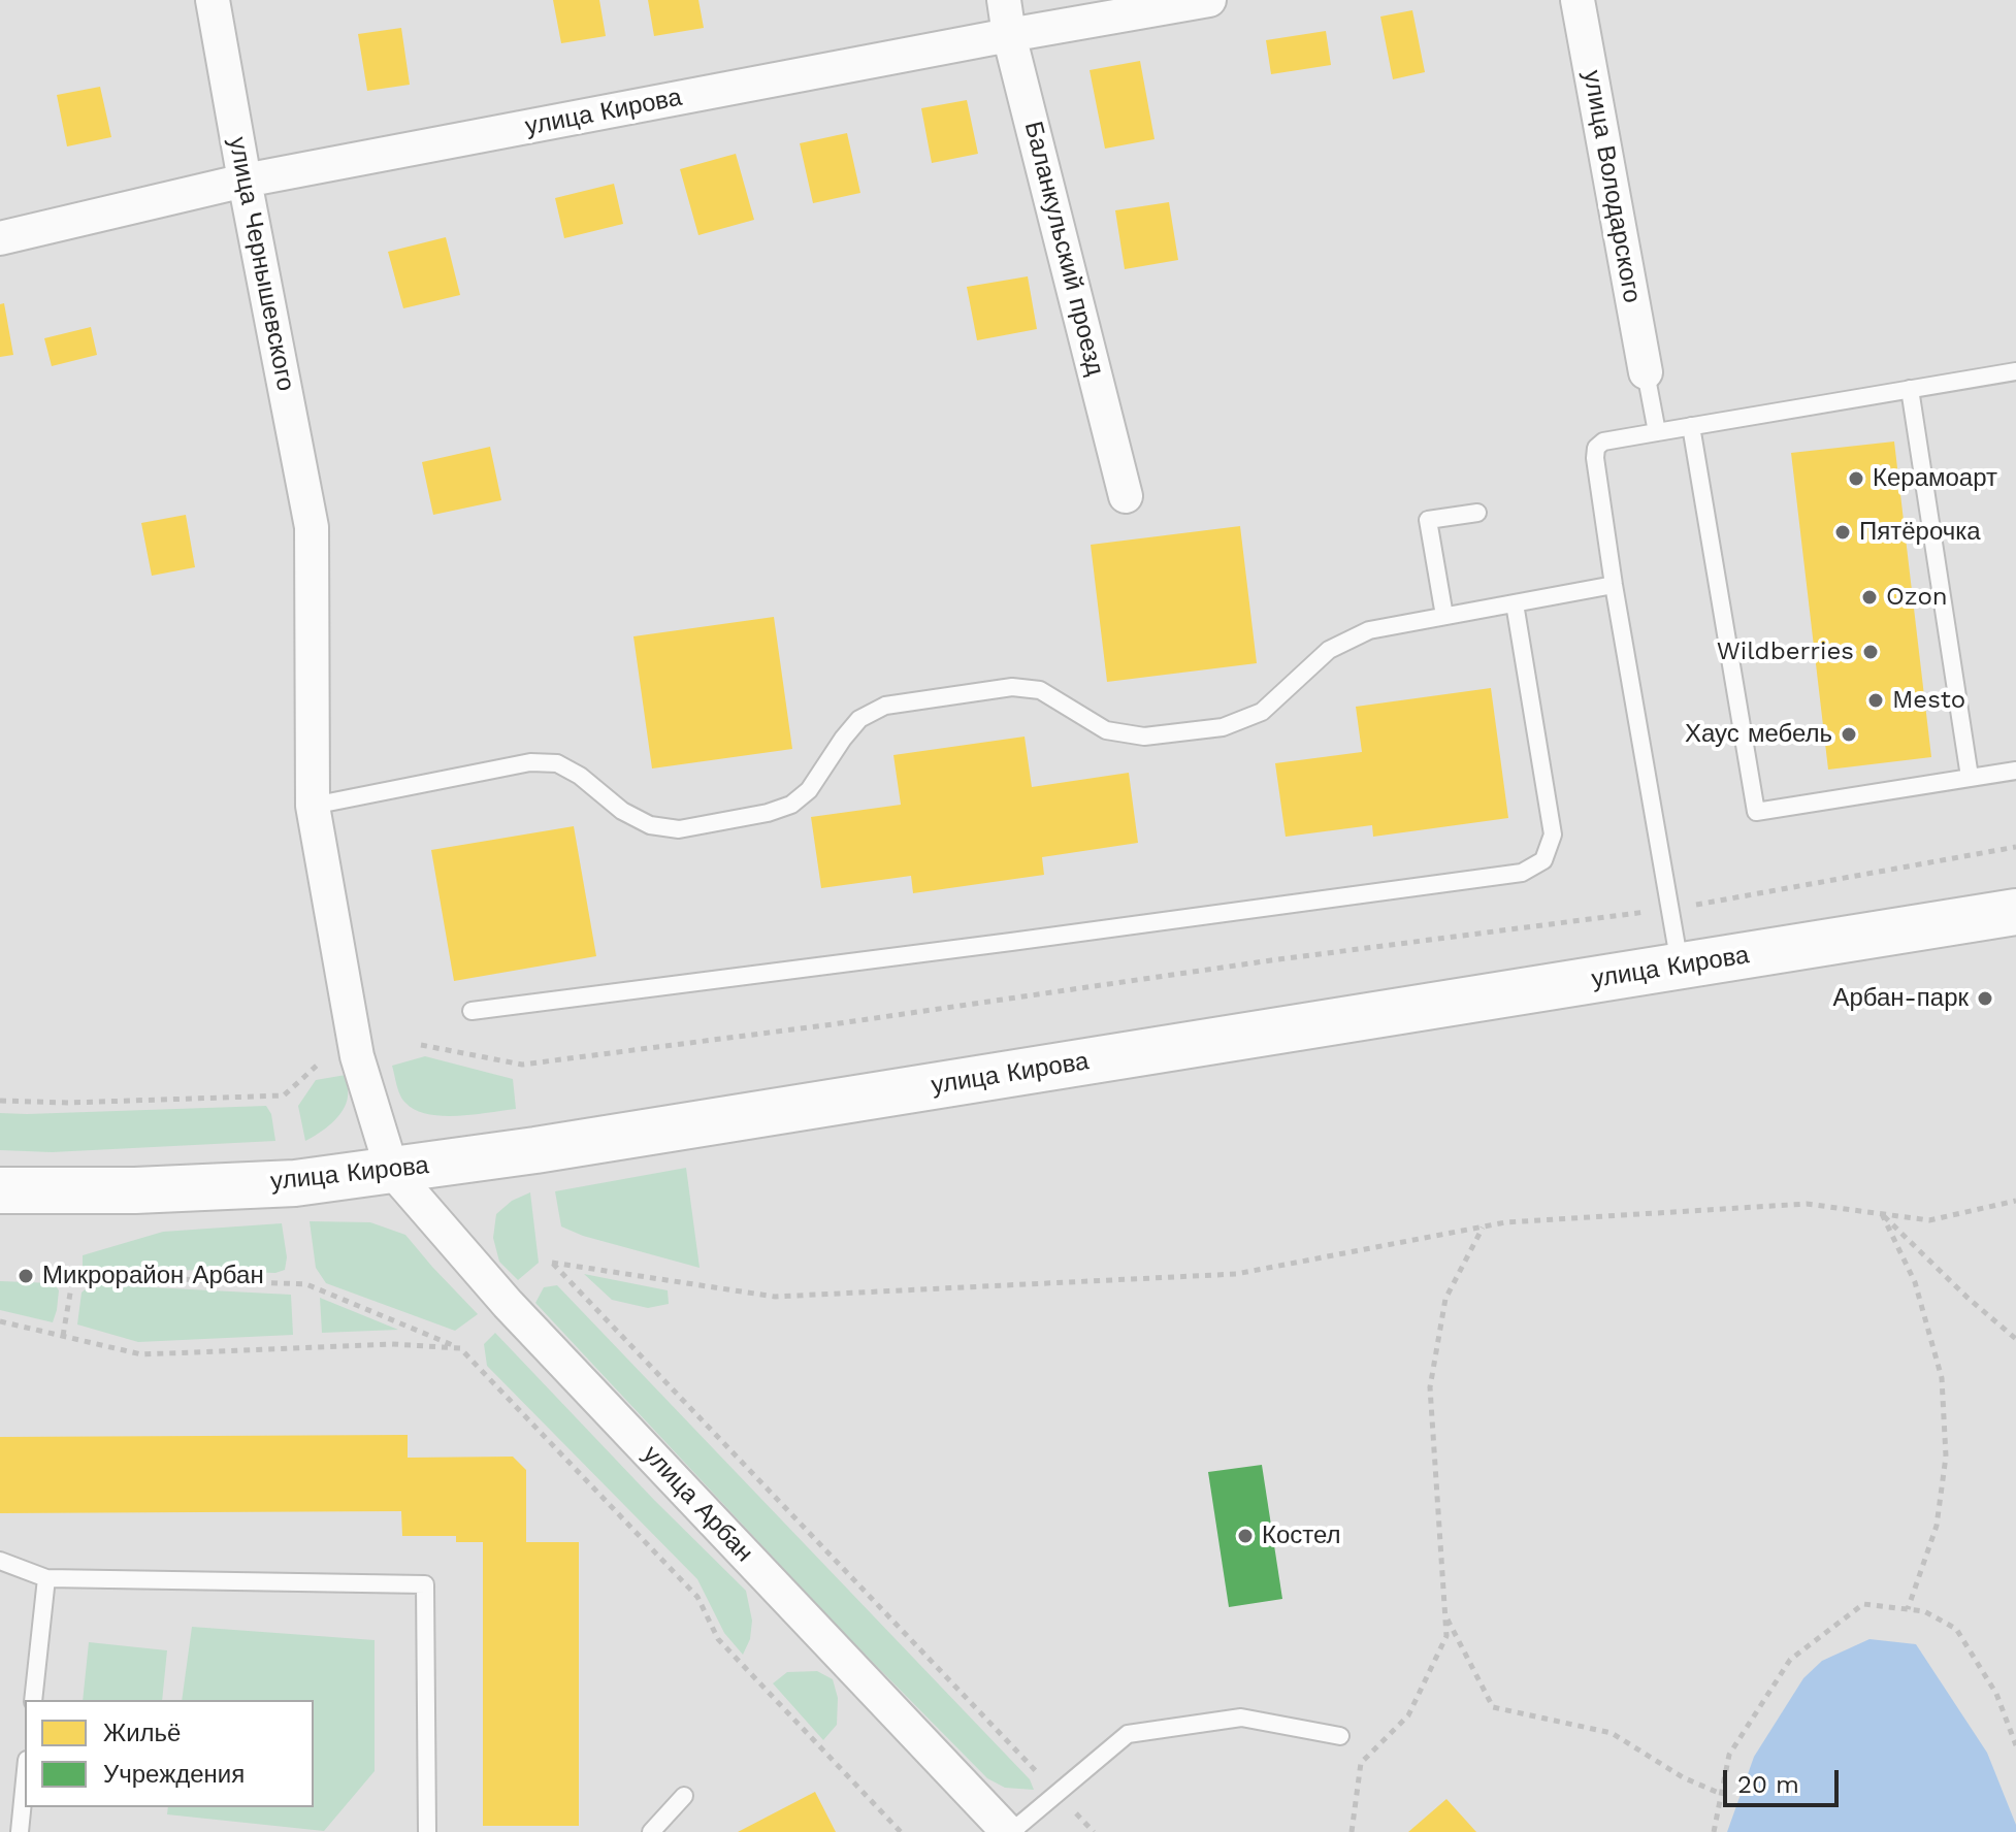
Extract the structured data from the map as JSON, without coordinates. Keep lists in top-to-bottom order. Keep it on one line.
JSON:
{"streets":{"main road":["улица Кирова"],"street":["улица Володарского","Баланкульский проезд","улица Чернышевского","улица Арбан"]},"crossings":[["улица Кирова","Баланкульский проезд"],["улица Кирова","улица Чернышевского"],["улица Кирова","улица Арбан"],["улица Чернышевского","улица Арбан"]],"places":["Керамоарт","Пятёрочка","Ozon","Wildberries","Mesto","Хаус мебель","Арбан-парк","Микрорайон Арбан","Костел"],"legend":["Жильё","Учреждения"],"scale_bar":"20 m"}
